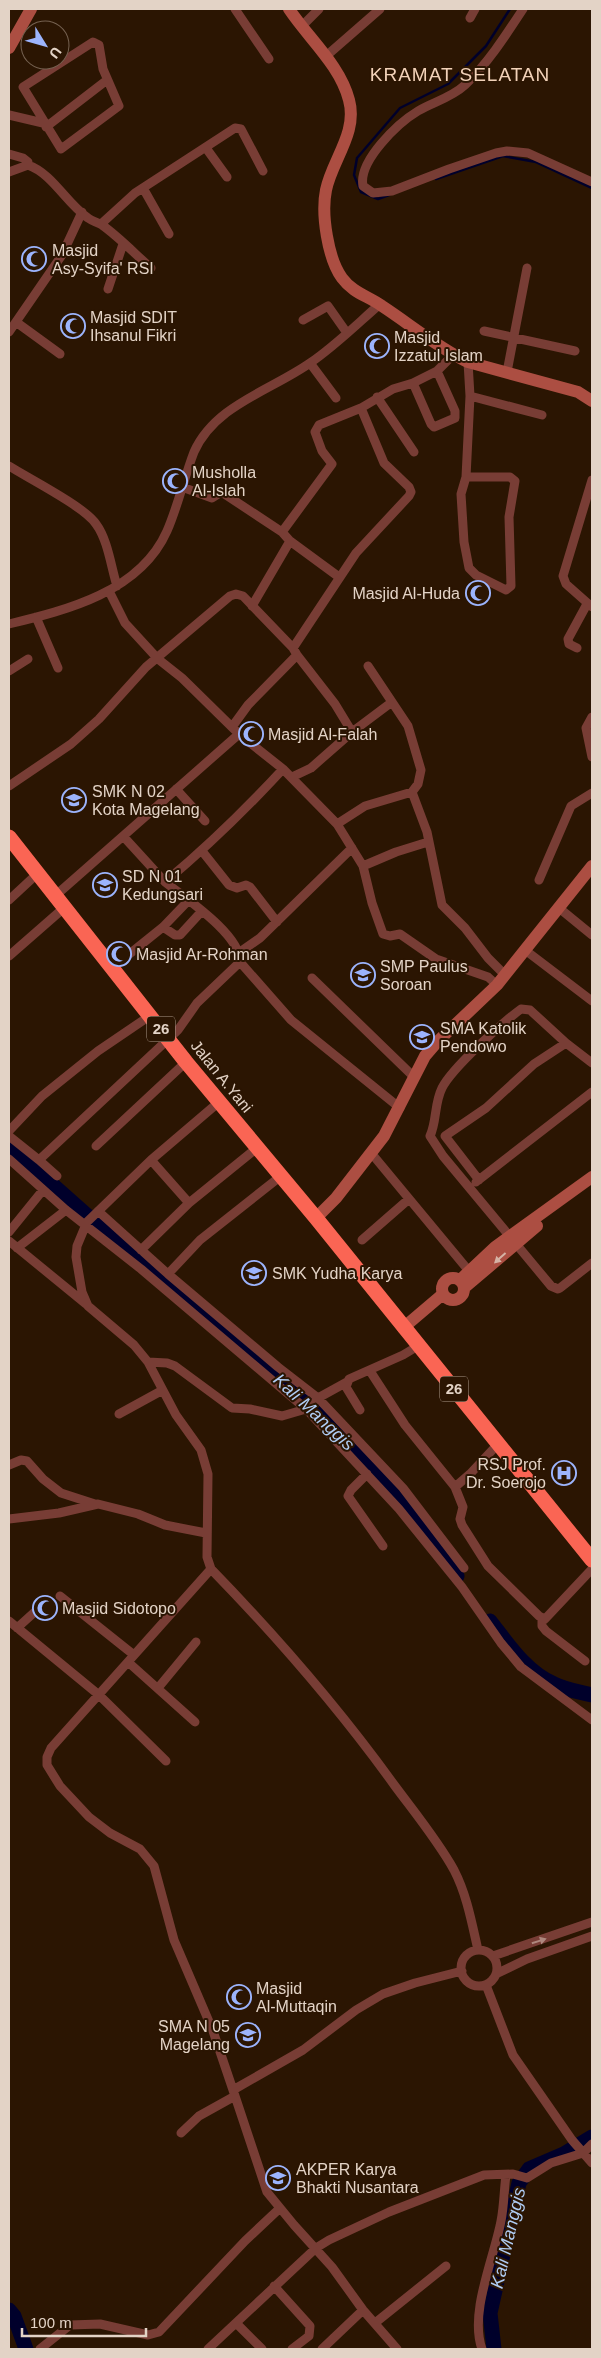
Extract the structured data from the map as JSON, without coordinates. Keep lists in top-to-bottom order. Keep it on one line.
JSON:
{"streets":{"highway":["26","Jalan A.Yani"]},"crossings":[["26","Jalan A.Yani"]],"districts":["KRAMAT SELATAN"],"water":["Kali Manggis"],"places":{"mosque":["Masjid Asy-Syifa' RSI","Masjid SDIT Ihsanul Fikri","Masjid Izzatul Islam","Musholla Al-Islah","Masjid Al-Huda","Masjid Al-Falah","Masjid Ar-Rohman","Masjid Sidotopo","Masjid Al-Muttaqin"],"school or university":["SMK N 02 Kota Magelang","SD N 01 Kedungsari","SMP Paulus Soroan","SMA Katolik Pendowo","SMK Yudha Karya","SMA N 05 Magelang","AKPER Karya Bhakti Nusantara"],"hospital":["RSJ Prof. Dr. Soerojo"]},"scale_bar":"100 m","north":"bottom right"}
